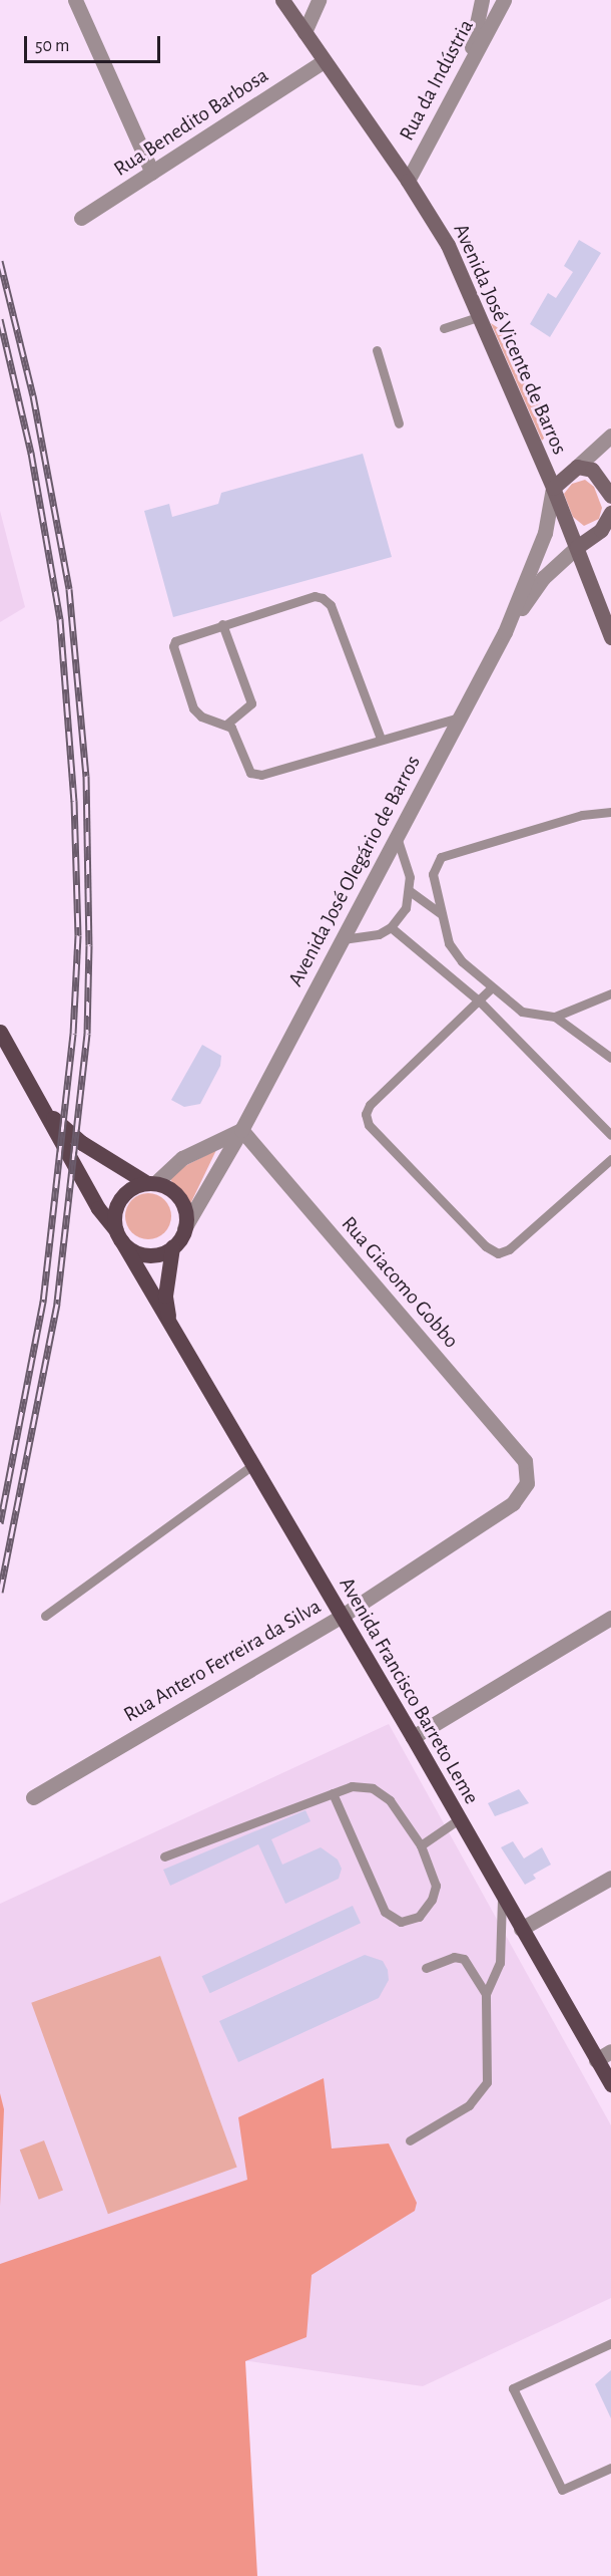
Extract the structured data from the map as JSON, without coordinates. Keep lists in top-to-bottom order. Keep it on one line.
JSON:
{"streets":{"main road":["Avenida José Vicente de Barros","Avenida José Olegário de Barros","Avenida Francisco Barreto Leme"],"street":["Rua da Indústria","Rua Benedito Barbosa","Rua Giacomo Gobbo","Rua Antero Ferreira da Silva"]},"crossings":[["Rua da Indústria","Avenida José Vicente de Barros"],["Rua Benedito Barbosa","Avenida José Vicente de Barros"],["Avenida José Vicente de Barros","Avenida José Olegário de Barros"],["Avenida José Olegário de Barros","Rua Giacomo Gobbo"],["Avenida José Olegário de Barros","Avenida Francisco Barreto Leme"],["Rua Giacomo Gobbo","Rua Antero Ferreira da Silva"],["Rua Antero Ferreira da Silva","Avenida Francisco Barreto Leme"]],"scale_bar":"50 m"}
